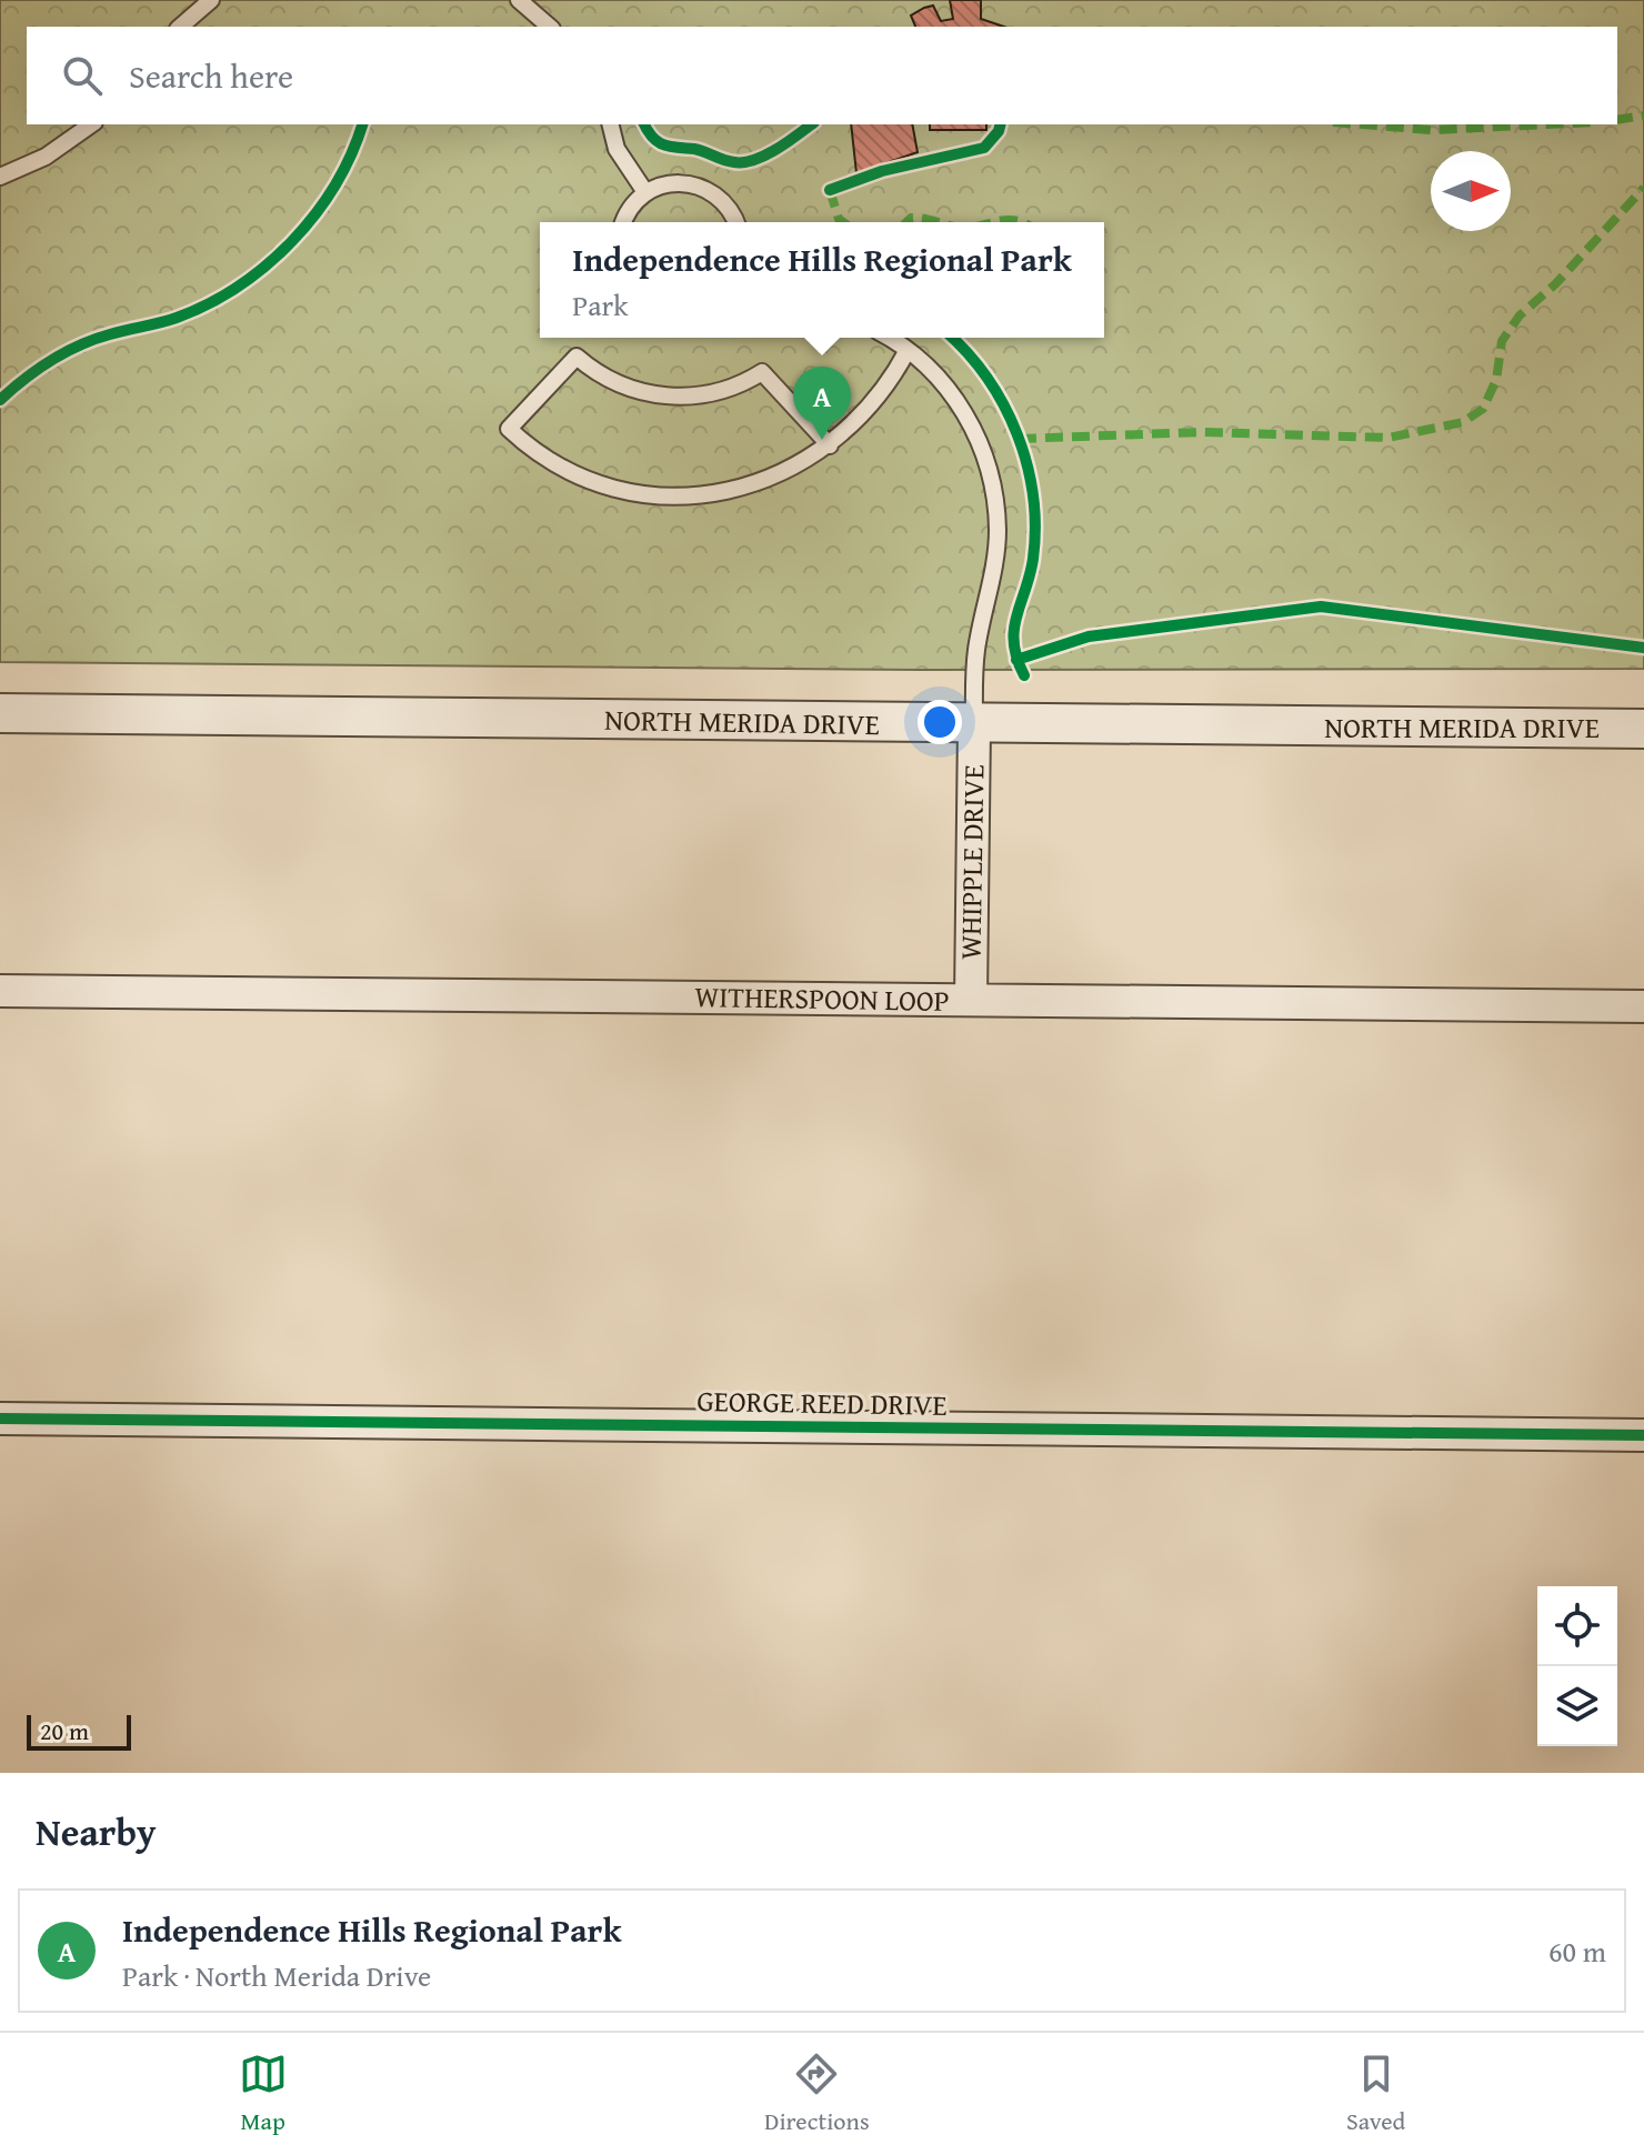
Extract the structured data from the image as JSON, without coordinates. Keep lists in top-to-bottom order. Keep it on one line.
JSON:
{"streets":{"street":["NORTH MERIDA DRIVE","WHIPPLE DRIVE","WITHERSPOON LOOP","GEORGE REED DRIVE"]},"crossings":[["NORTH MERIDA DRIVE","WHIPPLE DRIVE"],["WHIPPLE DRIVE","WITHERSPOON LOOP"]],"scale_bar":"20 m","north":"right","page":{"search":"Search here","popup":["Independence Hills Regional Park","Park"],"pins":"A","scale":"20 m","heading":"Nearby","list":[{"mark":"A","name":"Independence Hills Regional Park","note":"Park · North Merida Drive","value":"60 m"}],"nav":["Map","Directions","Saved"]}}
